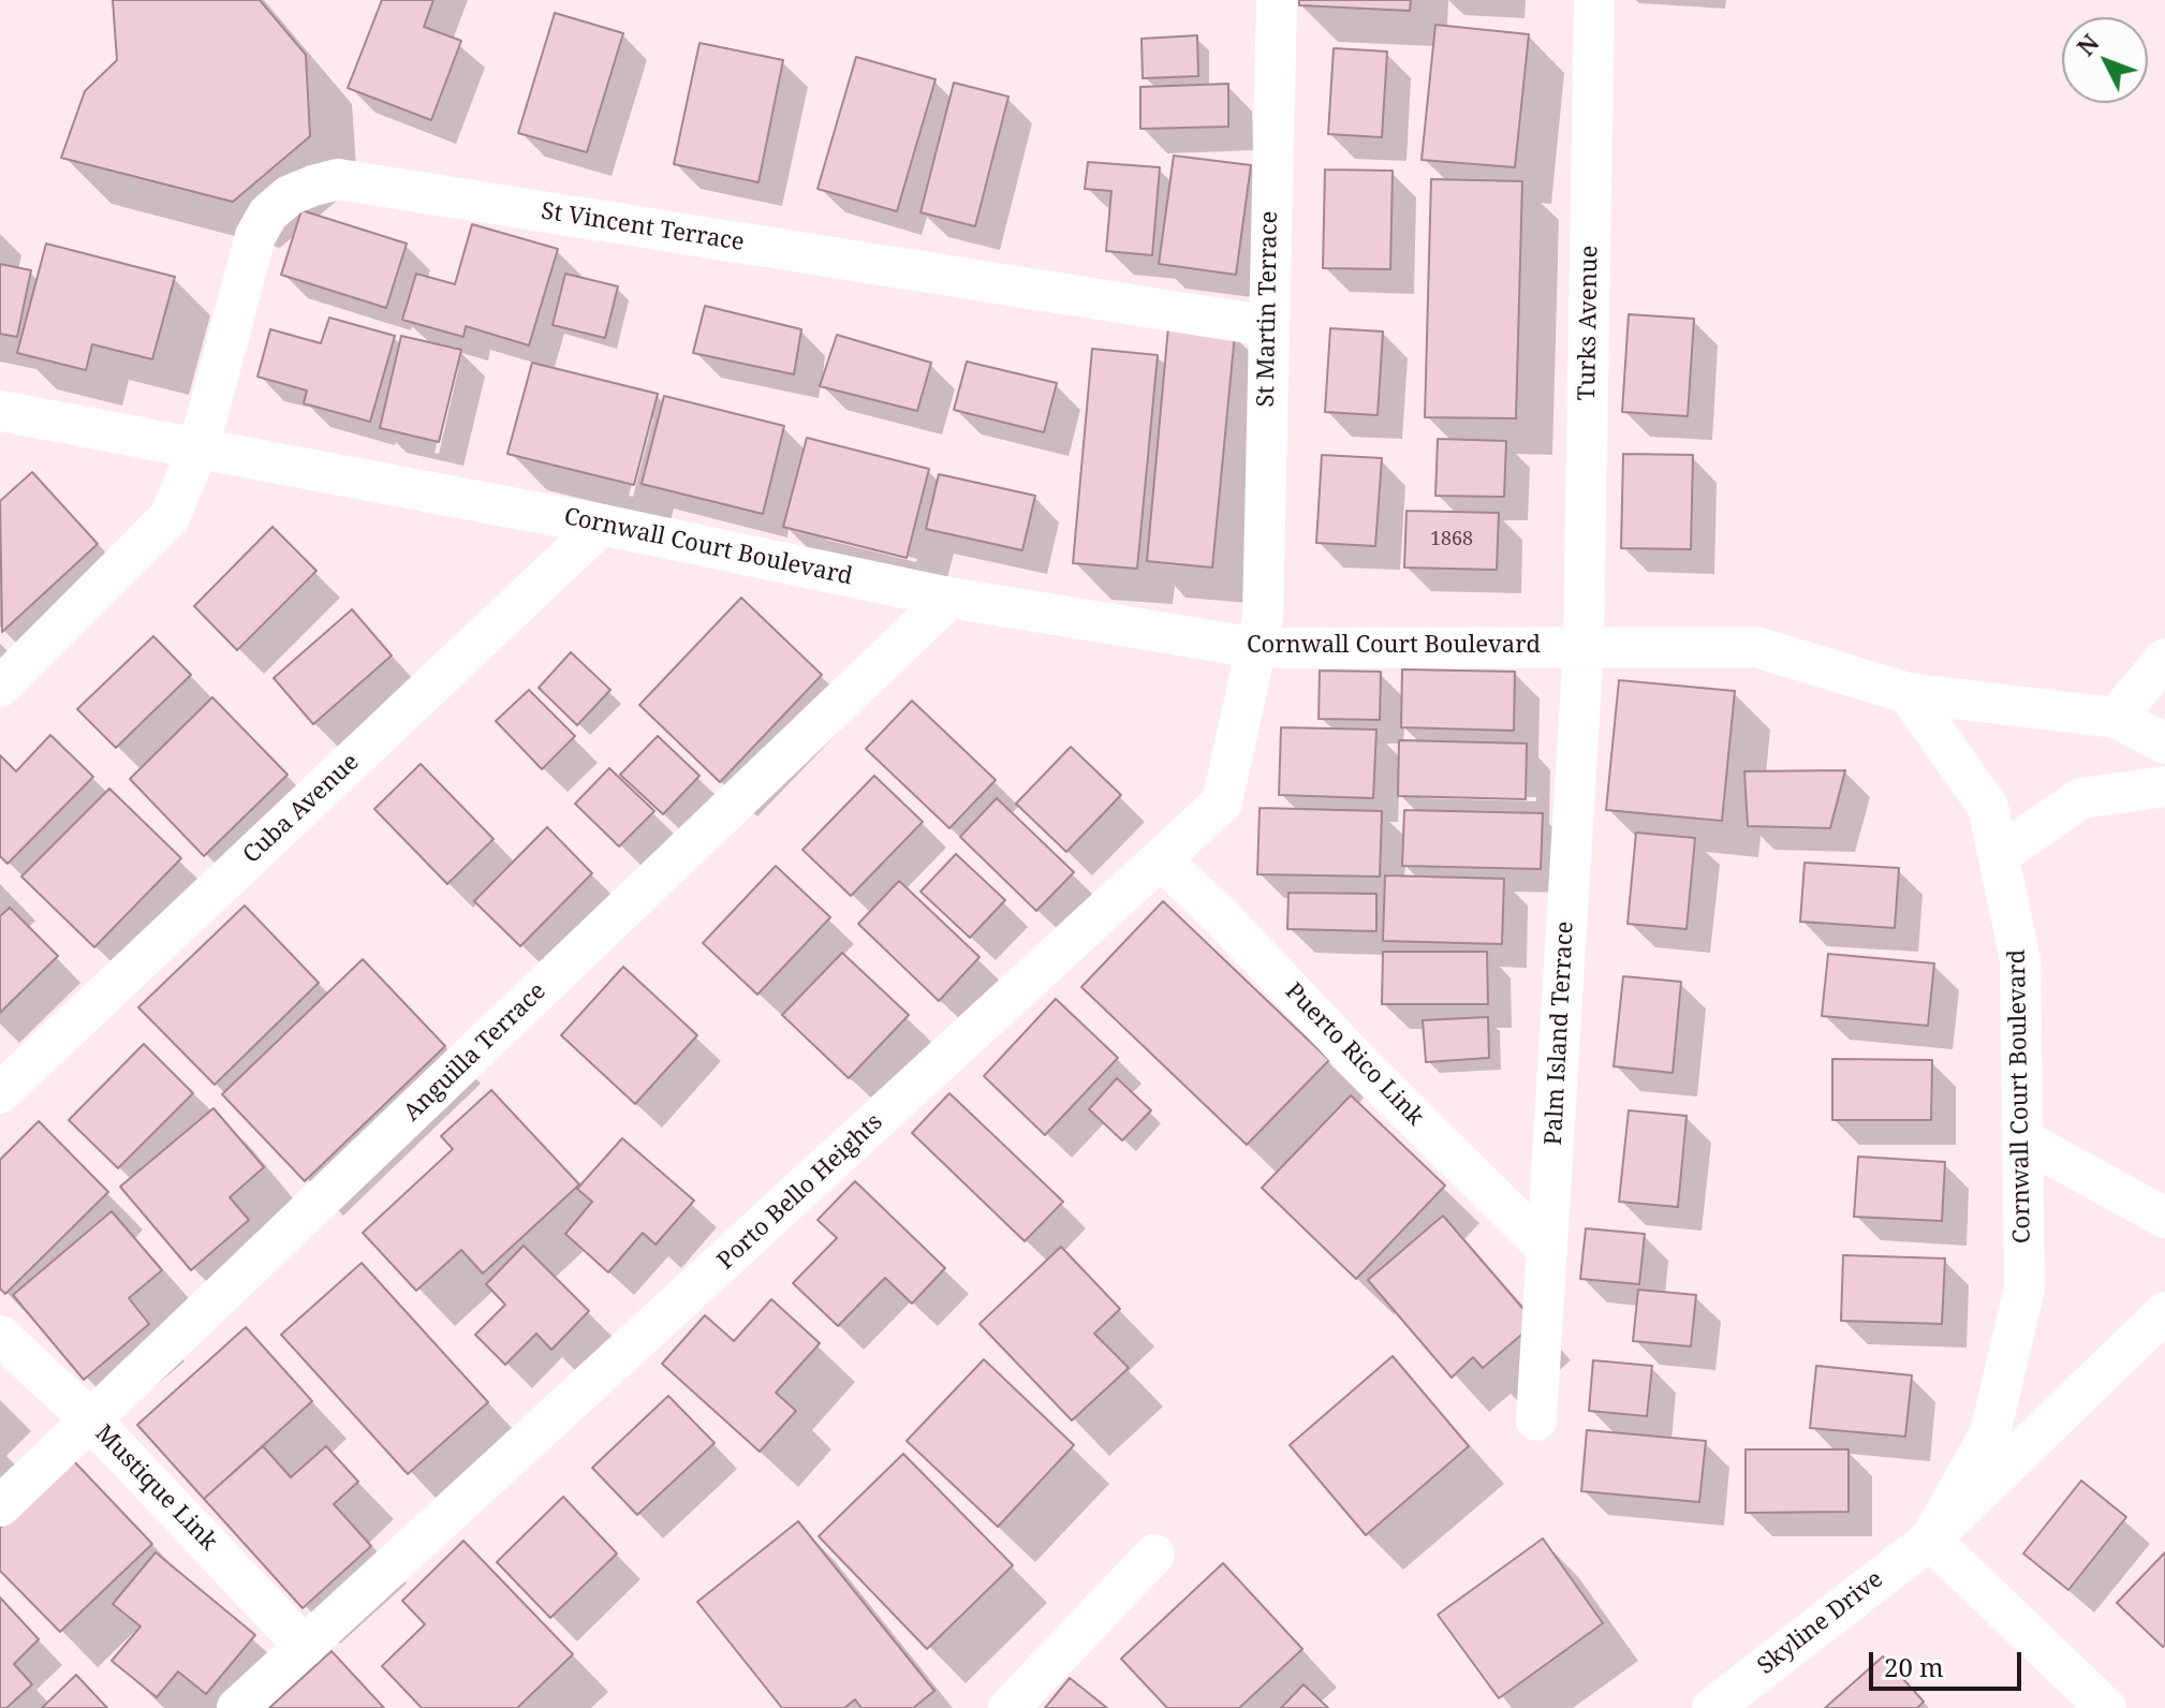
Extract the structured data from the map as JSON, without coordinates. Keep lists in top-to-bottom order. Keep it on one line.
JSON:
{"streets":{"street":["St Vincent Terrace","St Martin Terrace","Turks Avenue","Cornwall Court Boulevard","Cuba Avenue","Palm Island Terrace","Anguilla Terrace","Puerto Rico Link","Porto Bello Heights","Mustique Link","Skyline Drive"]},"crossings":[["St Vincent Terrace","St Martin Terrace"],["St Vincent Terrace","Cornwall Court Boulevard"],["St Martin Terrace","Cornwall Court Boulevard"],["St Martin Terrace","Porto Bello Heights"],["Turks Avenue","Cornwall Court Boulevard"],["Turks Avenue","Palm Island Terrace"],["Cornwall Court Boulevard","Cuba Avenue"],["Cornwall Court Boulevard","Palm Island Terrace"],["Cornwall Court Boulevard","Anguilla Terrace"],["Cornwall Court Boulevard","Porto Bello Heights"],["Cornwall Court Boulevard","Skyline Drive"],["Palm Island Terrace","Puerto Rico Link"],["Anguilla Terrace","Mustique Link"],["Puerto Rico Link","Porto Bello Heights"],["Porto Bello Heights","Mustique Link"]],"house_numbers":["1868"],"scale_bar":"20 m","north":"top left"}
